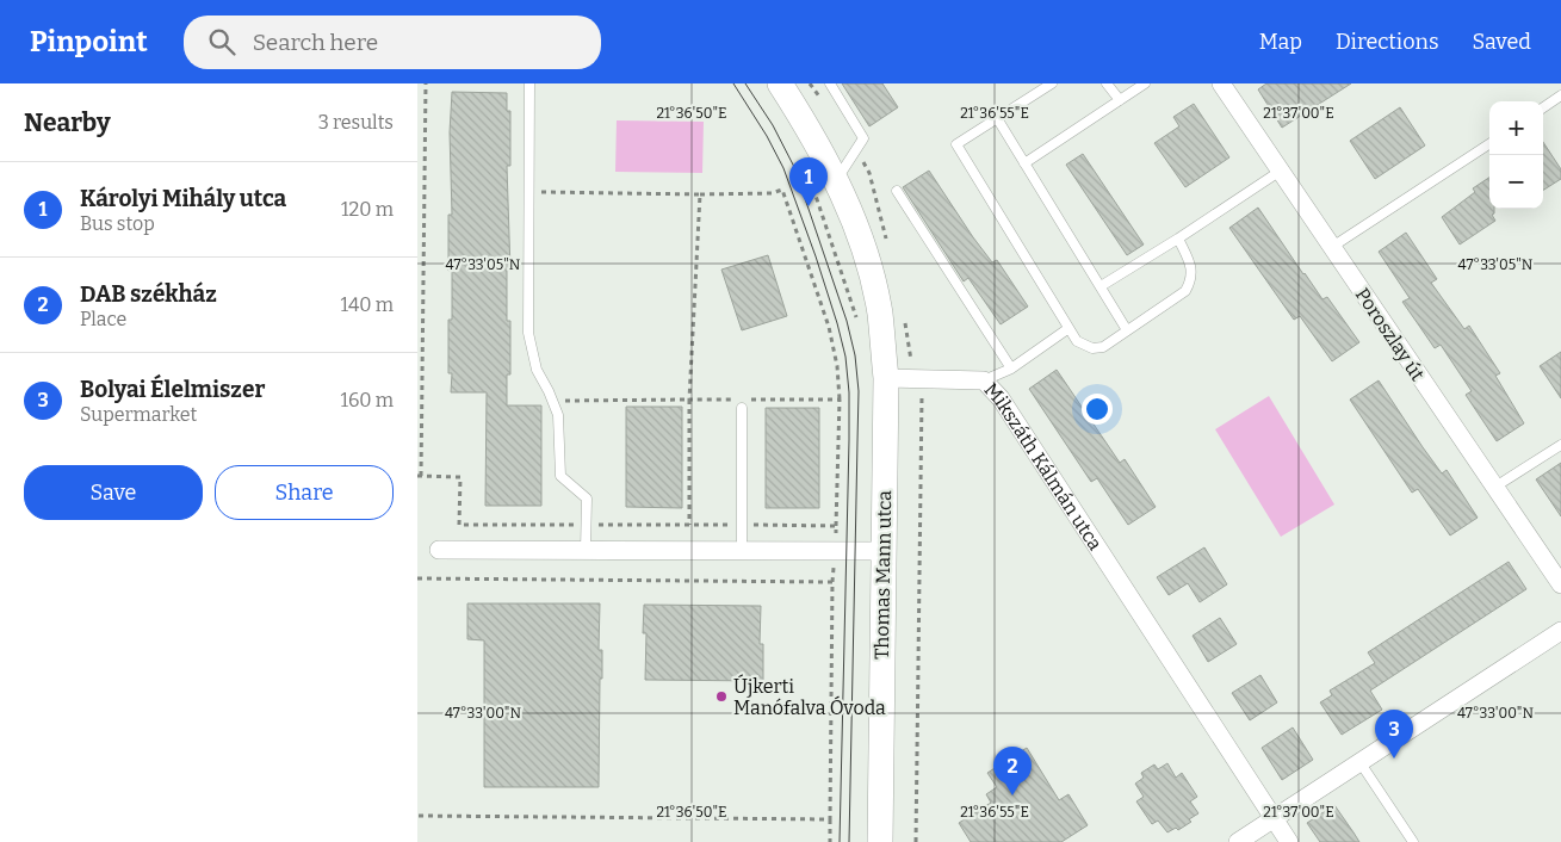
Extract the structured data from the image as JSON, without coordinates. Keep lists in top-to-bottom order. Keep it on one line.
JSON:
{"streets":{"street":["Poroszlay út","Mikszáth Kálmán utca","Thomas Mann utca"]},"crossings":[["Mikszáth Kálmán utca","Thomas Mann utca"]],"places":["Újkerti Manófalva Óvoda"],"page":{"header":"Pinpoint","search":"Search here","nav":["Map","Directions","Saved"],"heading":["Nearby","3 results"],"map_buttons":["+","−"],"pins":["1","3","2"],"list":[{"mark":"1","name":"Károlyi Mihály utca","note":"Bus stop","value":"120 m"},{"mark":"2","name":"DAB székház","note":"Place","value":"140 m"},{"mark":"3","name":"Bolyai Élelmiszer","note":"Supermarket","value":"160 m"}],"buttons":["Save","Share"]},"coordinates":["21°36'50\"E","21°36'55\"E","21°37'00\"E","47°33'05\"N","47°33'00\"N"]}
